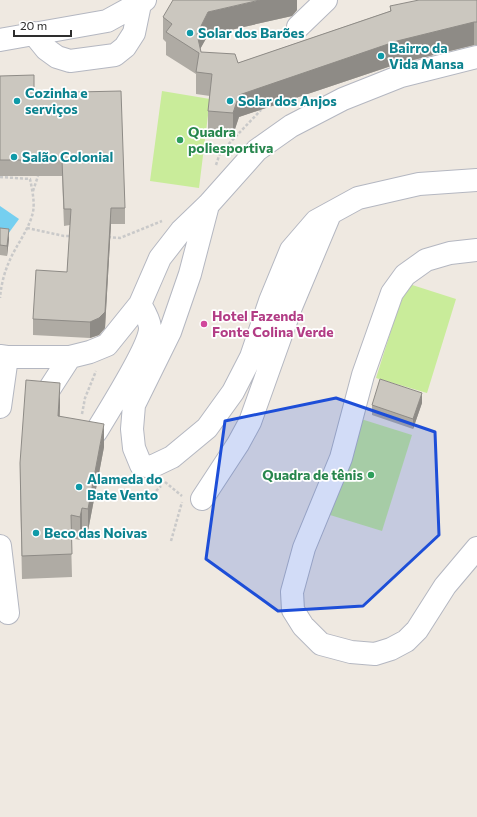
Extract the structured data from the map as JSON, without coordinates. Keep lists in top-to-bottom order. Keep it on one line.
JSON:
{"places":["Solar dos Barões","Bairro da Vida Mansa","Cozinha e serviços","Solar dos Anjos","Quadra poliesportiva","Salão Colonial","Hotel Fazenda Fonte Colina Verde","Quadra de tênis","Alameda do Bate Vento","Beco das Noivas"],"scale_bar":"20 m"}
